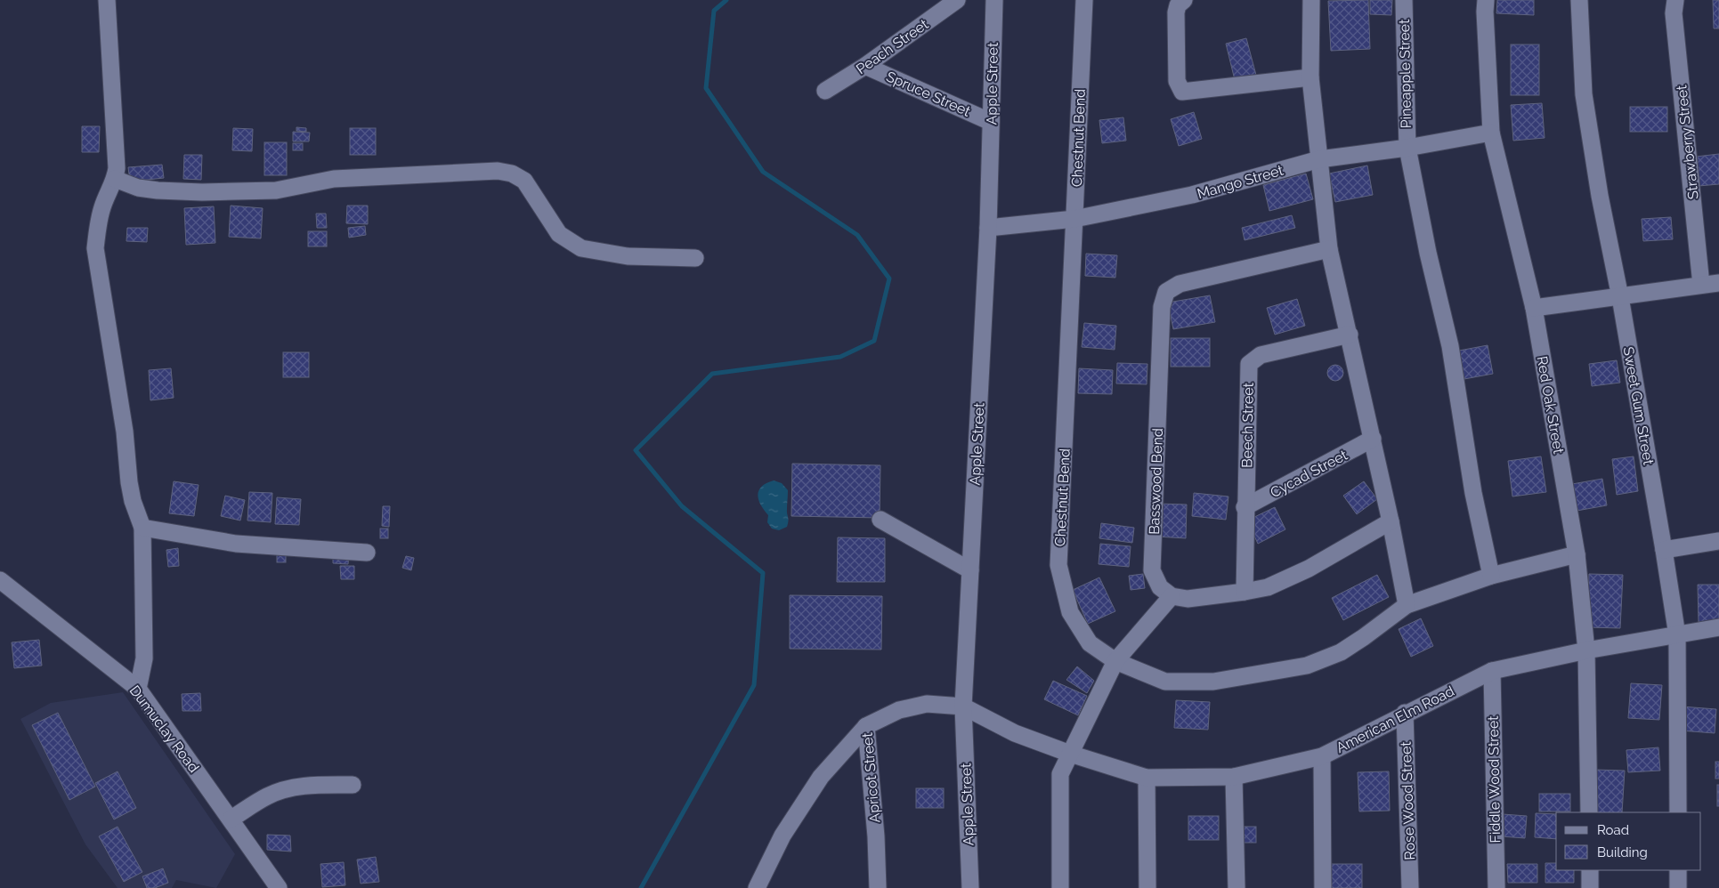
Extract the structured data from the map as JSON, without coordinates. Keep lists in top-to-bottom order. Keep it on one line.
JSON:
{"streets":{"street":["Peach Street","Pineapple Street","Apple Street","Spruce Street","Chestnut Bend","Strawberry Street","Mango Street","Red Oak Street","Sweet Gum Street","Beech Street","Cycad Street","Basswood Bend","American Elm Road","Dumuclay Road","Apricot Street","Fiddle Wood Street","Rose Wood Street"]},"crossings":[["Peach Street","Spruce Street"],["Pineapple Street","Chestnut Bend"],["Pineapple Street","Mango Street"],["Apple Street","Spruce Street"],["Apple Street","Mango Street"],["Apple Street","Apricot Street"],["Chestnut Bend","Mango Street"],["Chestnut Bend","Red Oak Street"],["Mango Street","Red Oak Street"],["Red Oak Street","American Elm Road"],["Sweet Gum Street","American Elm Road"],["Beech Street","Cycad Street"],["American Elm Road","Apricot Street"],["American Elm Road","Fiddle Wood Street"],["American Elm Road","Rose Wood Street"]],"legend":["Road","Building"]}
